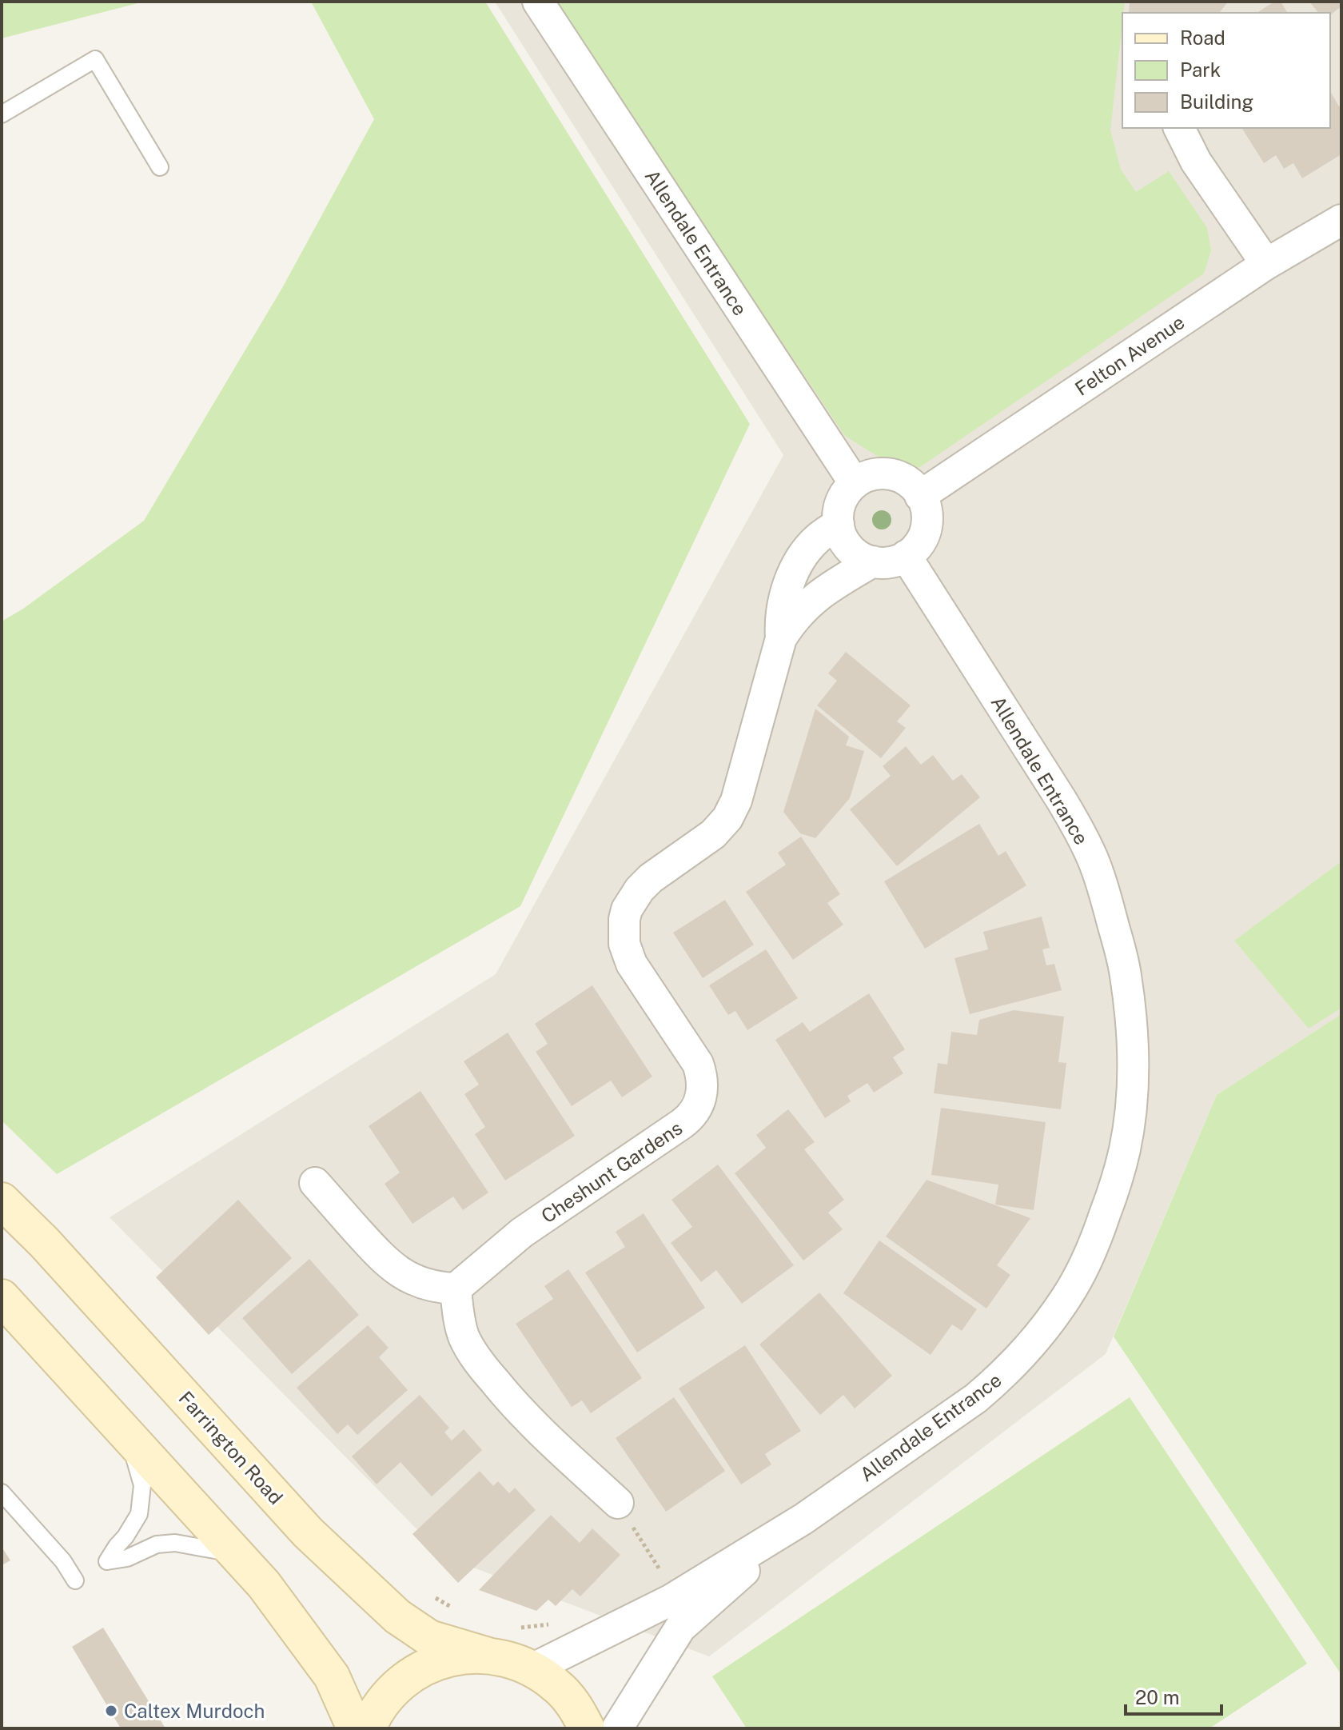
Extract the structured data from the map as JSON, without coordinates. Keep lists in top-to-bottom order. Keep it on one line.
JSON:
{"streets":{"main road":["Farrington Road"],"street":["Allendale Entrance","Felton Avenue","Cheshunt Gardens"]},"crossings":[["Allendale Entrance","Felton Avenue"]],"places":["Caltex Murdoch"],"legend":["Road","Park","Building"],"scale_bar":"20 m"}
